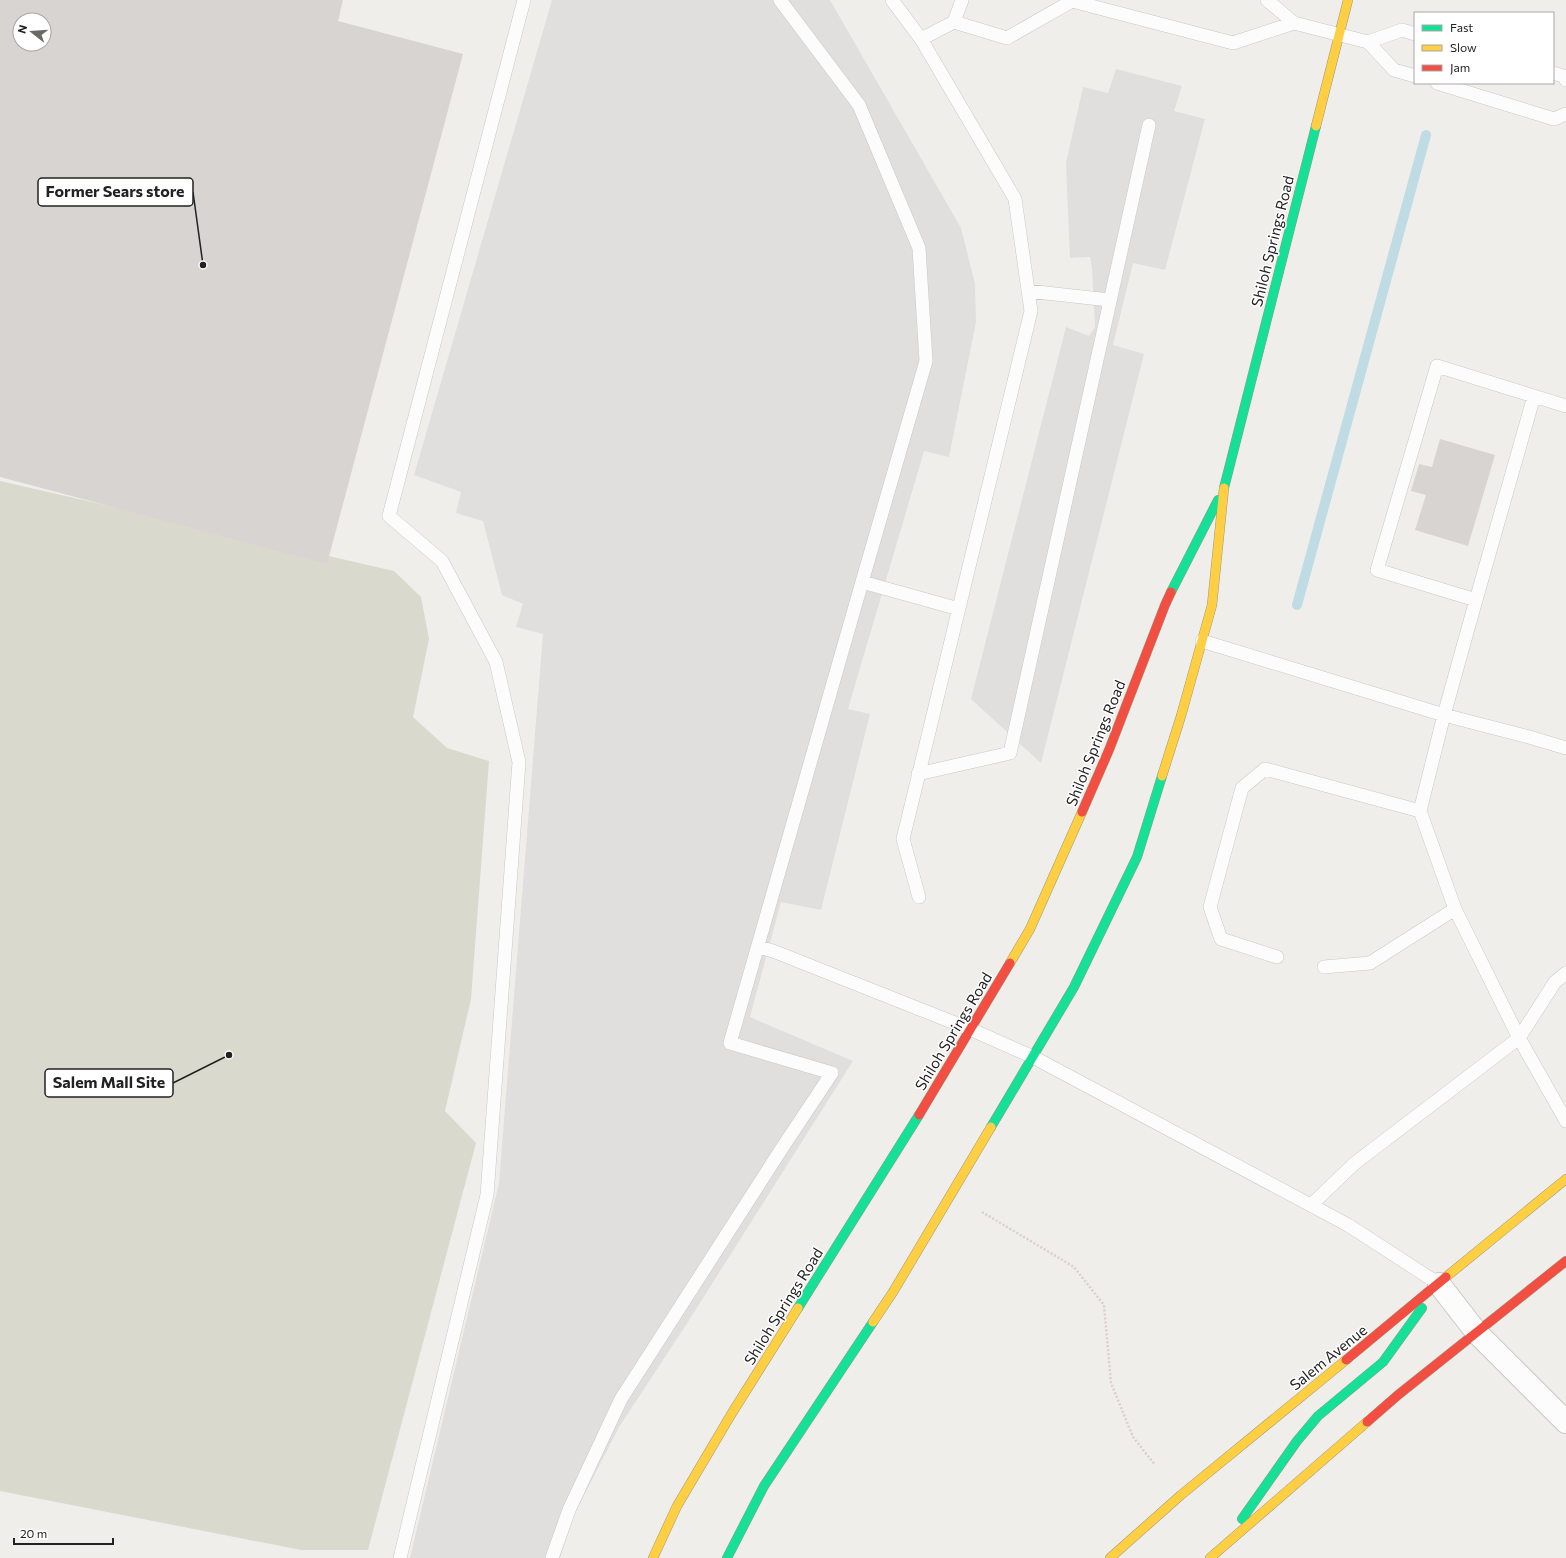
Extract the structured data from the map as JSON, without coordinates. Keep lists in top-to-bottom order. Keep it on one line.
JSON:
{"streets":{"main road":["Shiloh Springs Road","Salem Avenue"]},"places":["Former Sears store","Salem Mall Site"],"legend":["Fast","Slow","Jam"],"scale_bar":"20 m","north":"left"}
